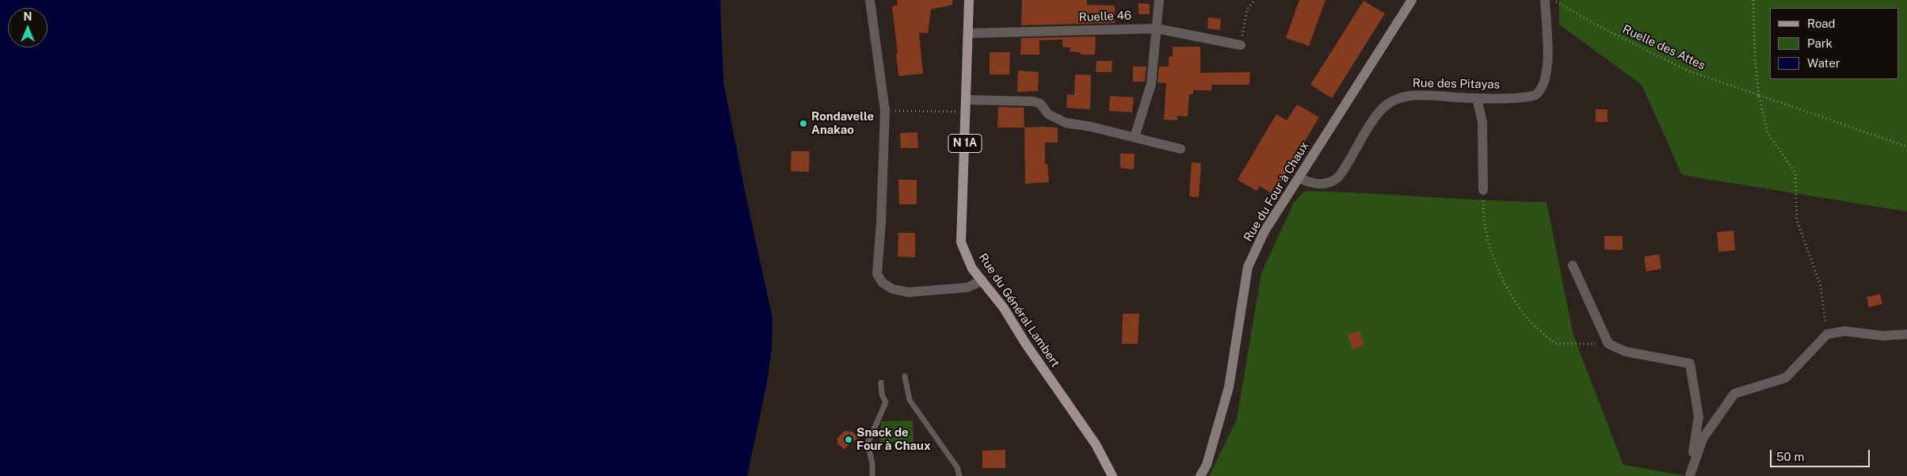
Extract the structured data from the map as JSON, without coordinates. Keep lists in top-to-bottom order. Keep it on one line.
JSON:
{"streets":{"main road":["N 1A","Rue du Four à Chaux","Rue du Général Lambert"],"street":["Ruelle 46","Rue des Pitayas"],"path":["Ruelle des Attes"]},"crossings":[["Ruelle 46","Rue du Général Lambert"],["Rue des Pitayas","Rue du Four à Chaux"]],"places":["Rondavelle Anakao","Snack de Four à Chaux"],"legend":["Road","Park","Water"],"scale_bar":"50 m","north":"top"}
